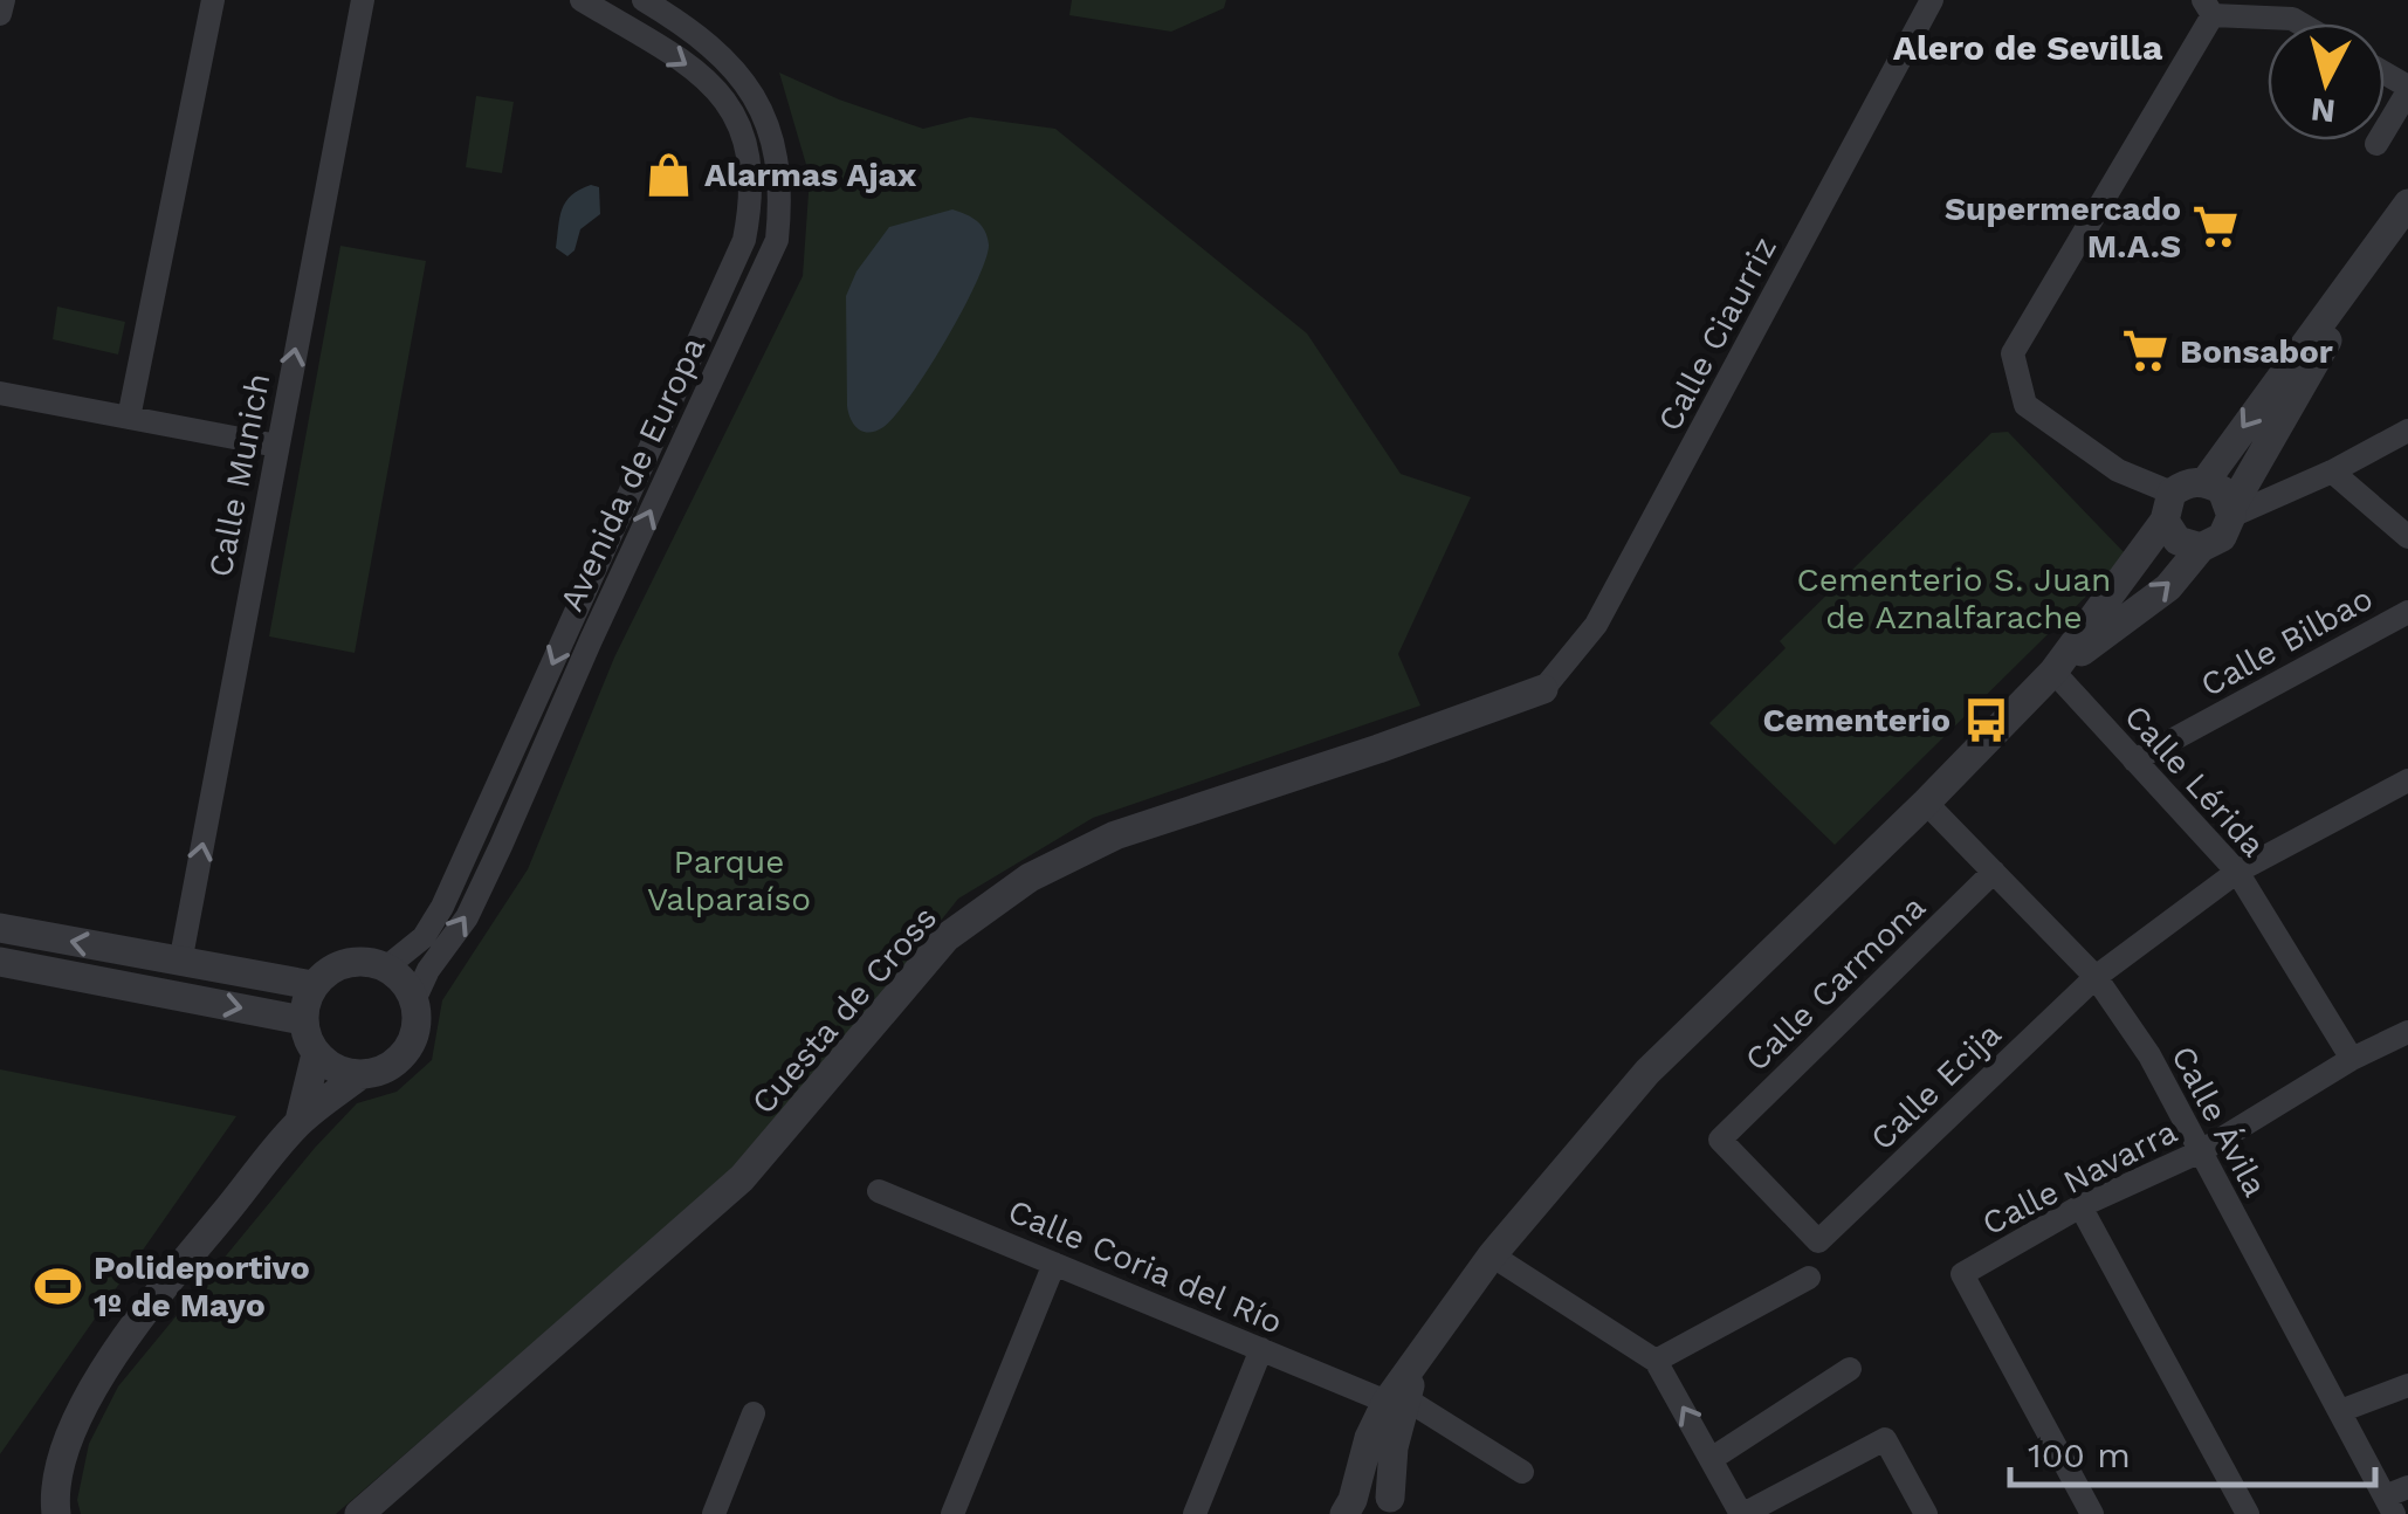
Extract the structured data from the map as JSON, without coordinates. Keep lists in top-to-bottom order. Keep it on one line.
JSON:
{"streets":{"street":["Calle Ciaurriz","Avenida de Europa","Calle Munich","Calle Bilbao","Calle Lérida","Calle Carmona","Cuesta de Cross","Calle Ecija","Calle Ávila","Calle Navarra","Calle Coria del Río"]},"crossings":[["Calle Ciaurriz","Cuesta de Cross"],["Calle Bilbao","Calle Lérida"],["Calle Lérida","Calle Ecija"],["Calle Lérida","Calle Navarra"],["Calle Carmona","Calle Ecija"],["Calle Carmona","Calle Ávila"],["Calle Ecija","Calle Ávila"],["Calle Ávila","Calle Navarra"]],"districts":["Alero de Sevilla"],"parks":["Cementerio S. Juan de Aznalfarache","Parque Valparaíso"],"places":{"shop":["Alarmas Ajax"],"supermarket":["Supermercado M.A.S","Bonsabor"],"bus stop":["Cementerio"],"sports":["Polideportivo 1º de Mayo"]},"scale_bar":"100 m","north":"bottom"}
